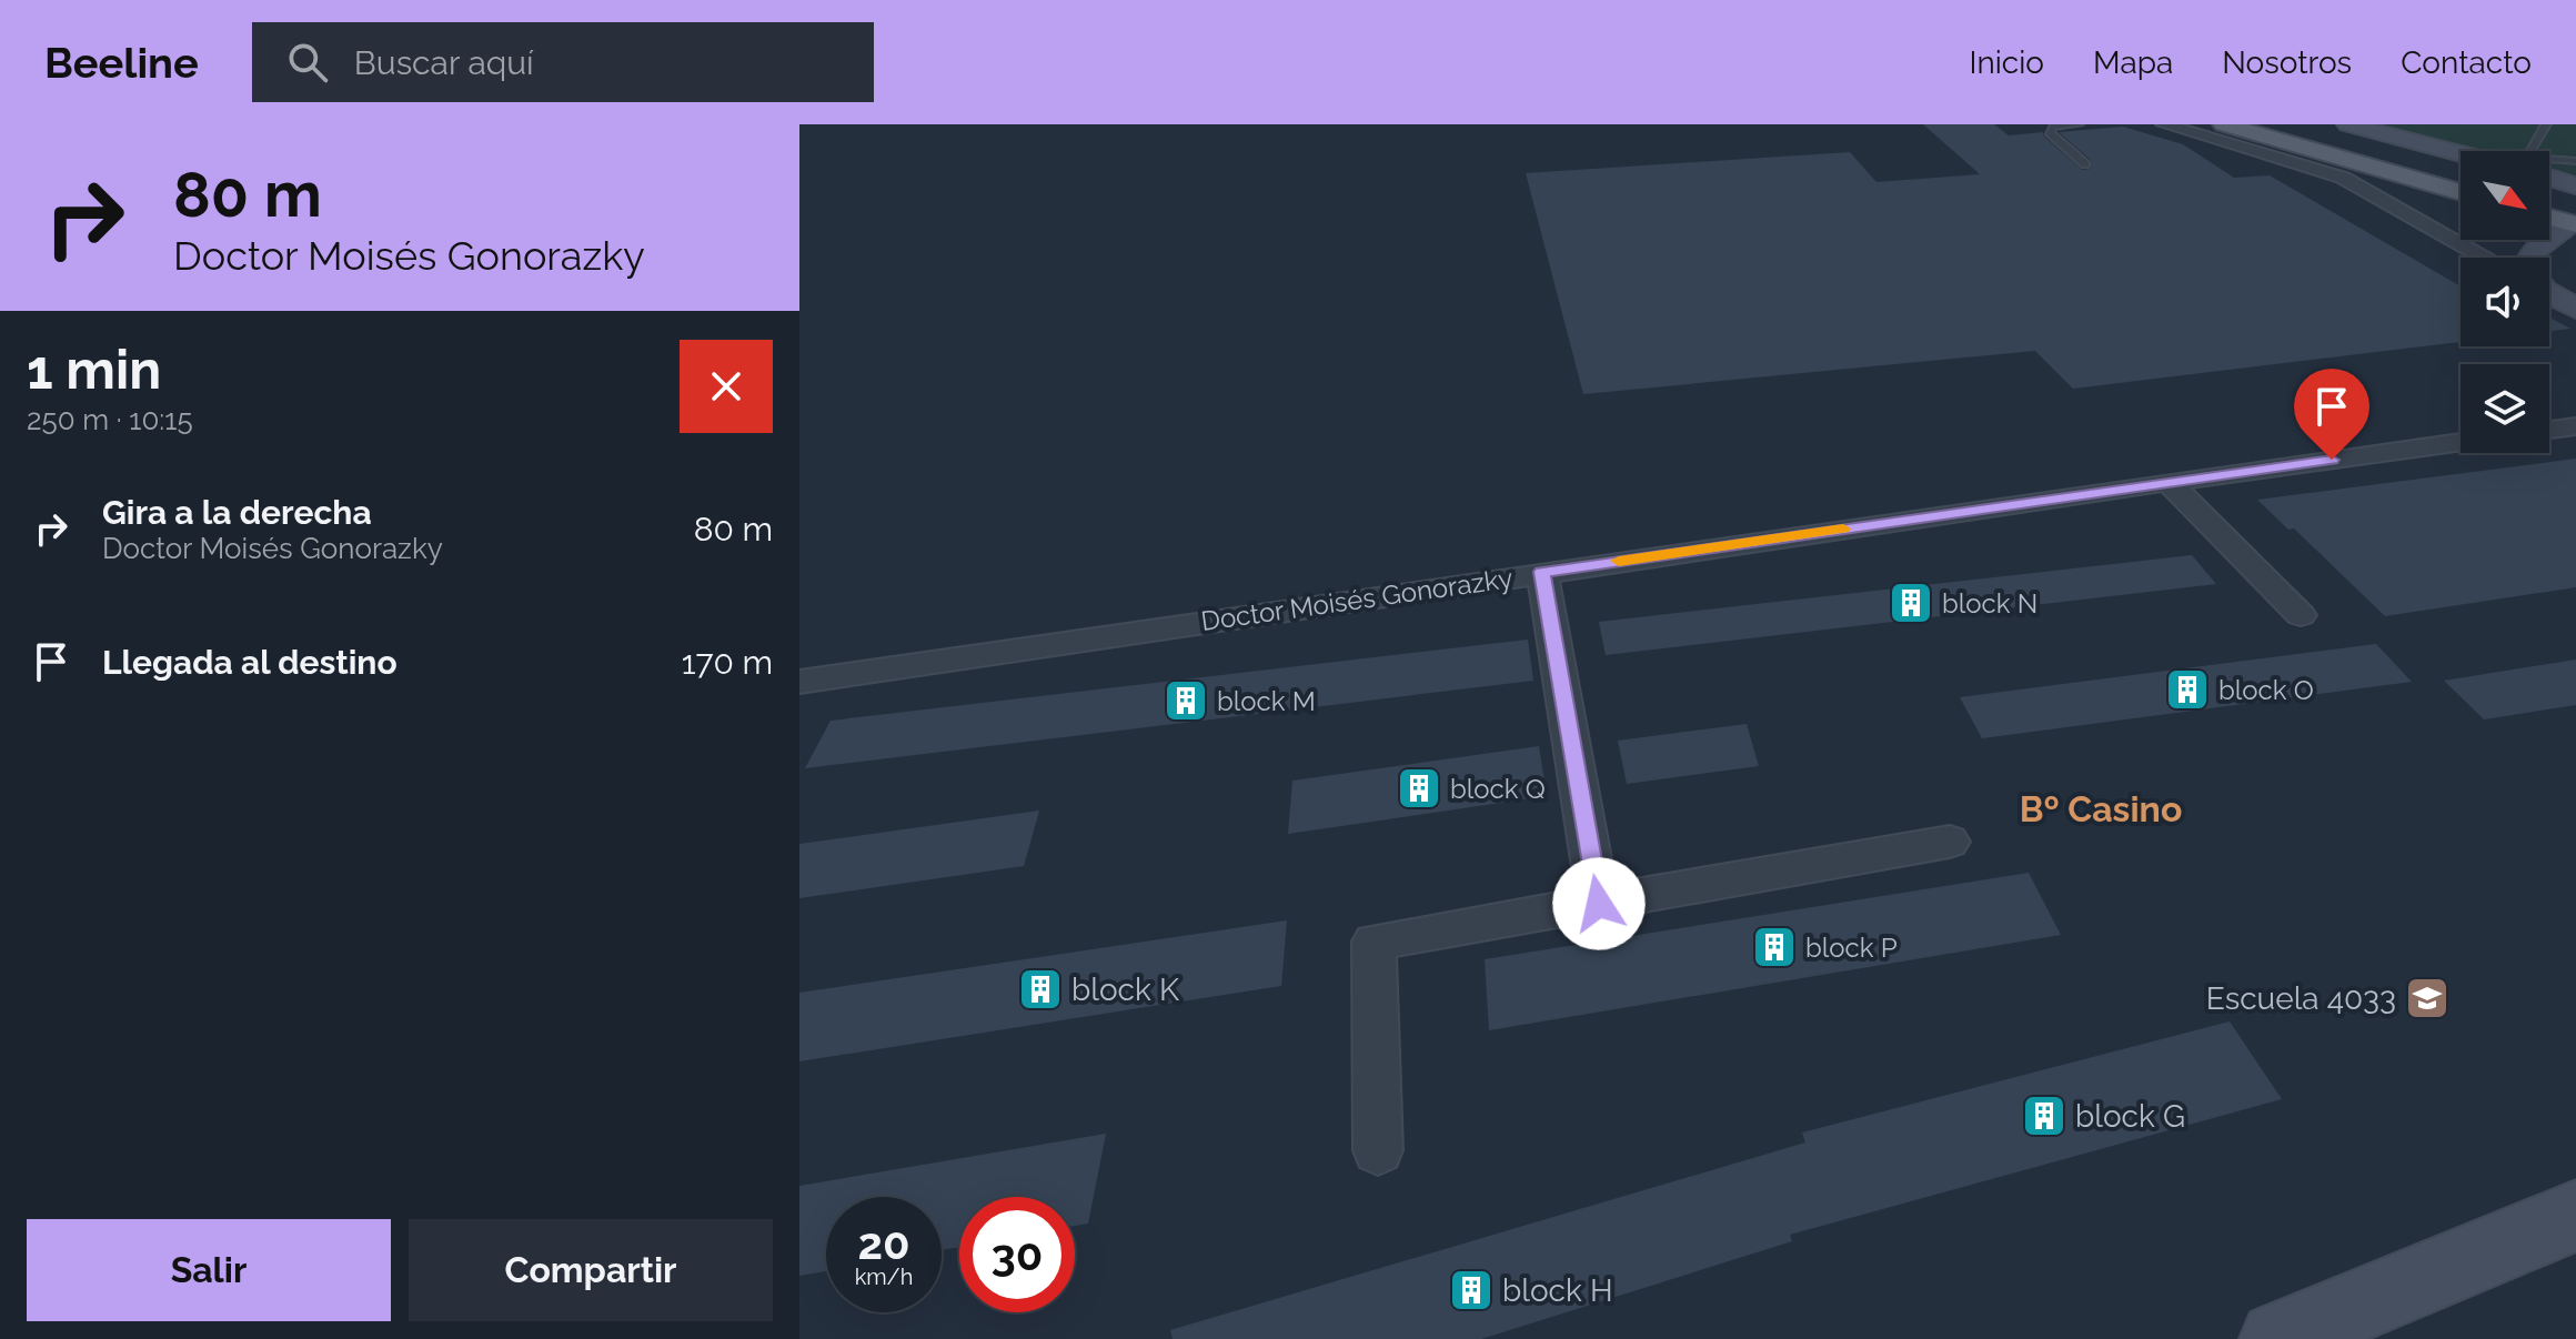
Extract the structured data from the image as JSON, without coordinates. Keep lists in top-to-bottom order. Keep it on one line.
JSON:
{"streets":{"street":["Doctor Moisés Gonorazky"]},"districts":["Bº Casino"],"places":{"building":["block N","block O","block M","block Q","block P","block K","block G","block H"],"school or university":["Escuela 4033"]},"north":"bottom right","page":{"header":"Beeline","search":"Buscar aquí","nav":["Inicio","Mapa","Nosotros","Contacto"],"turn":["80 m","Doctor Moisés Gonorazky"],"heading":["1 min","250 m · 10:15"],"list":[{"name":"Gira a la derecha","note":"Doctor Moisés Gonorazky","value":"80 m"},{"name":"Llegada al destino","value":"170 m"}],"speed":"20 km/h","limit":"30","buttons":["Salir","Compartir"]}}
